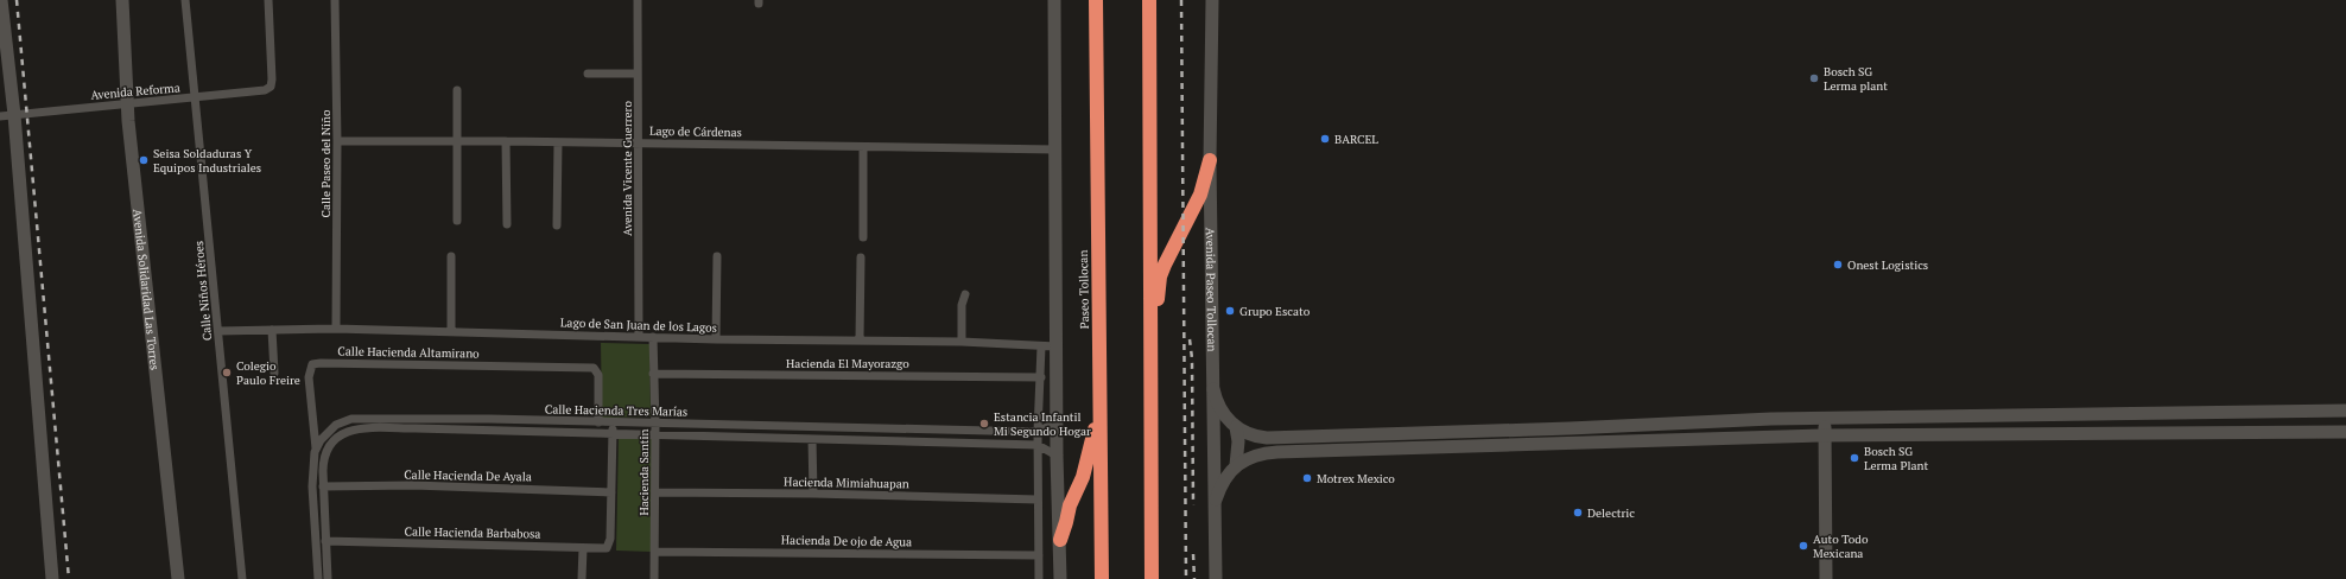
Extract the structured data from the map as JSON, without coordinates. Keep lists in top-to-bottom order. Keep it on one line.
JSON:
{"streets":{"highway":["Paseo Tollocan"],"main road":["Avenida Solidaridad Las Torres","Avenida Paseo Tollocan"],"street":["Avenida Reforma","Lago de Cárdenas","Calle Paseo del Niño","Avenida Vicente Guerrero","Calle Niños Héroes","Lago de San Juan de los Lagos","Calle Hacienda Altamirano","Hacienda El Mayorazgo","Calle Hacienda Tres Marías","Hacienda Santin","Calle Hacienda De Ayala","Hacienda Mimiahuapan","Calle Hacienda Barbabosa","Hacienda De ojo de Agua"]},"crossings":[["Avenida Reforma","Avenida Solidaridad Las Torres"],["Avenida Reforma","Calle Niños Héroes"],["Lago de Cárdenas","Calle Paseo del Niño"],["Lago de Cárdenas","Avenida Vicente Guerrero"],["Calle Paseo del Niño","Lago de San Juan de los Lagos"],["Avenida Vicente Guerrero","Lago de San Juan de los Lagos"],["Calle Niños Héroes","Lago de San Juan de los Lagos"],["Lago de San Juan de los Lagos","Hacienda Santin"],["Calle Hacienda Altamirano","Calle Hacienda Tres Marías"],["Hacienda El Mayorazgo","Hacienda Santin"],["Calle Hacienda Tres Marías","Hacienda Santin"],["Calle Hacienda Tres Marías","Calle Hacienda De Ayala"],["Calle Hacienda Tres Marías","Calle Hacienda Barbabosa"],["Hacienda Santin","Hacienda Mimiahuapan"],["Hacienda Santin","Hacienda De ojo de Agua"],["Calle Hacienda De Ayala","Calle Hacienda Barbabosa"]],"places":["Bosch SG Lerma plant","BARCEL","Seisa Soldaduras Y Equipos Industriales","Onest Logistics","Grupo Escato","Colegio Paulo Freire","Estancia Infantil Mi Segundo Hogar","Bosch SG Lerma Plant","Motrex Mexico","Delectric","Auto Todo Mexicana"]}
